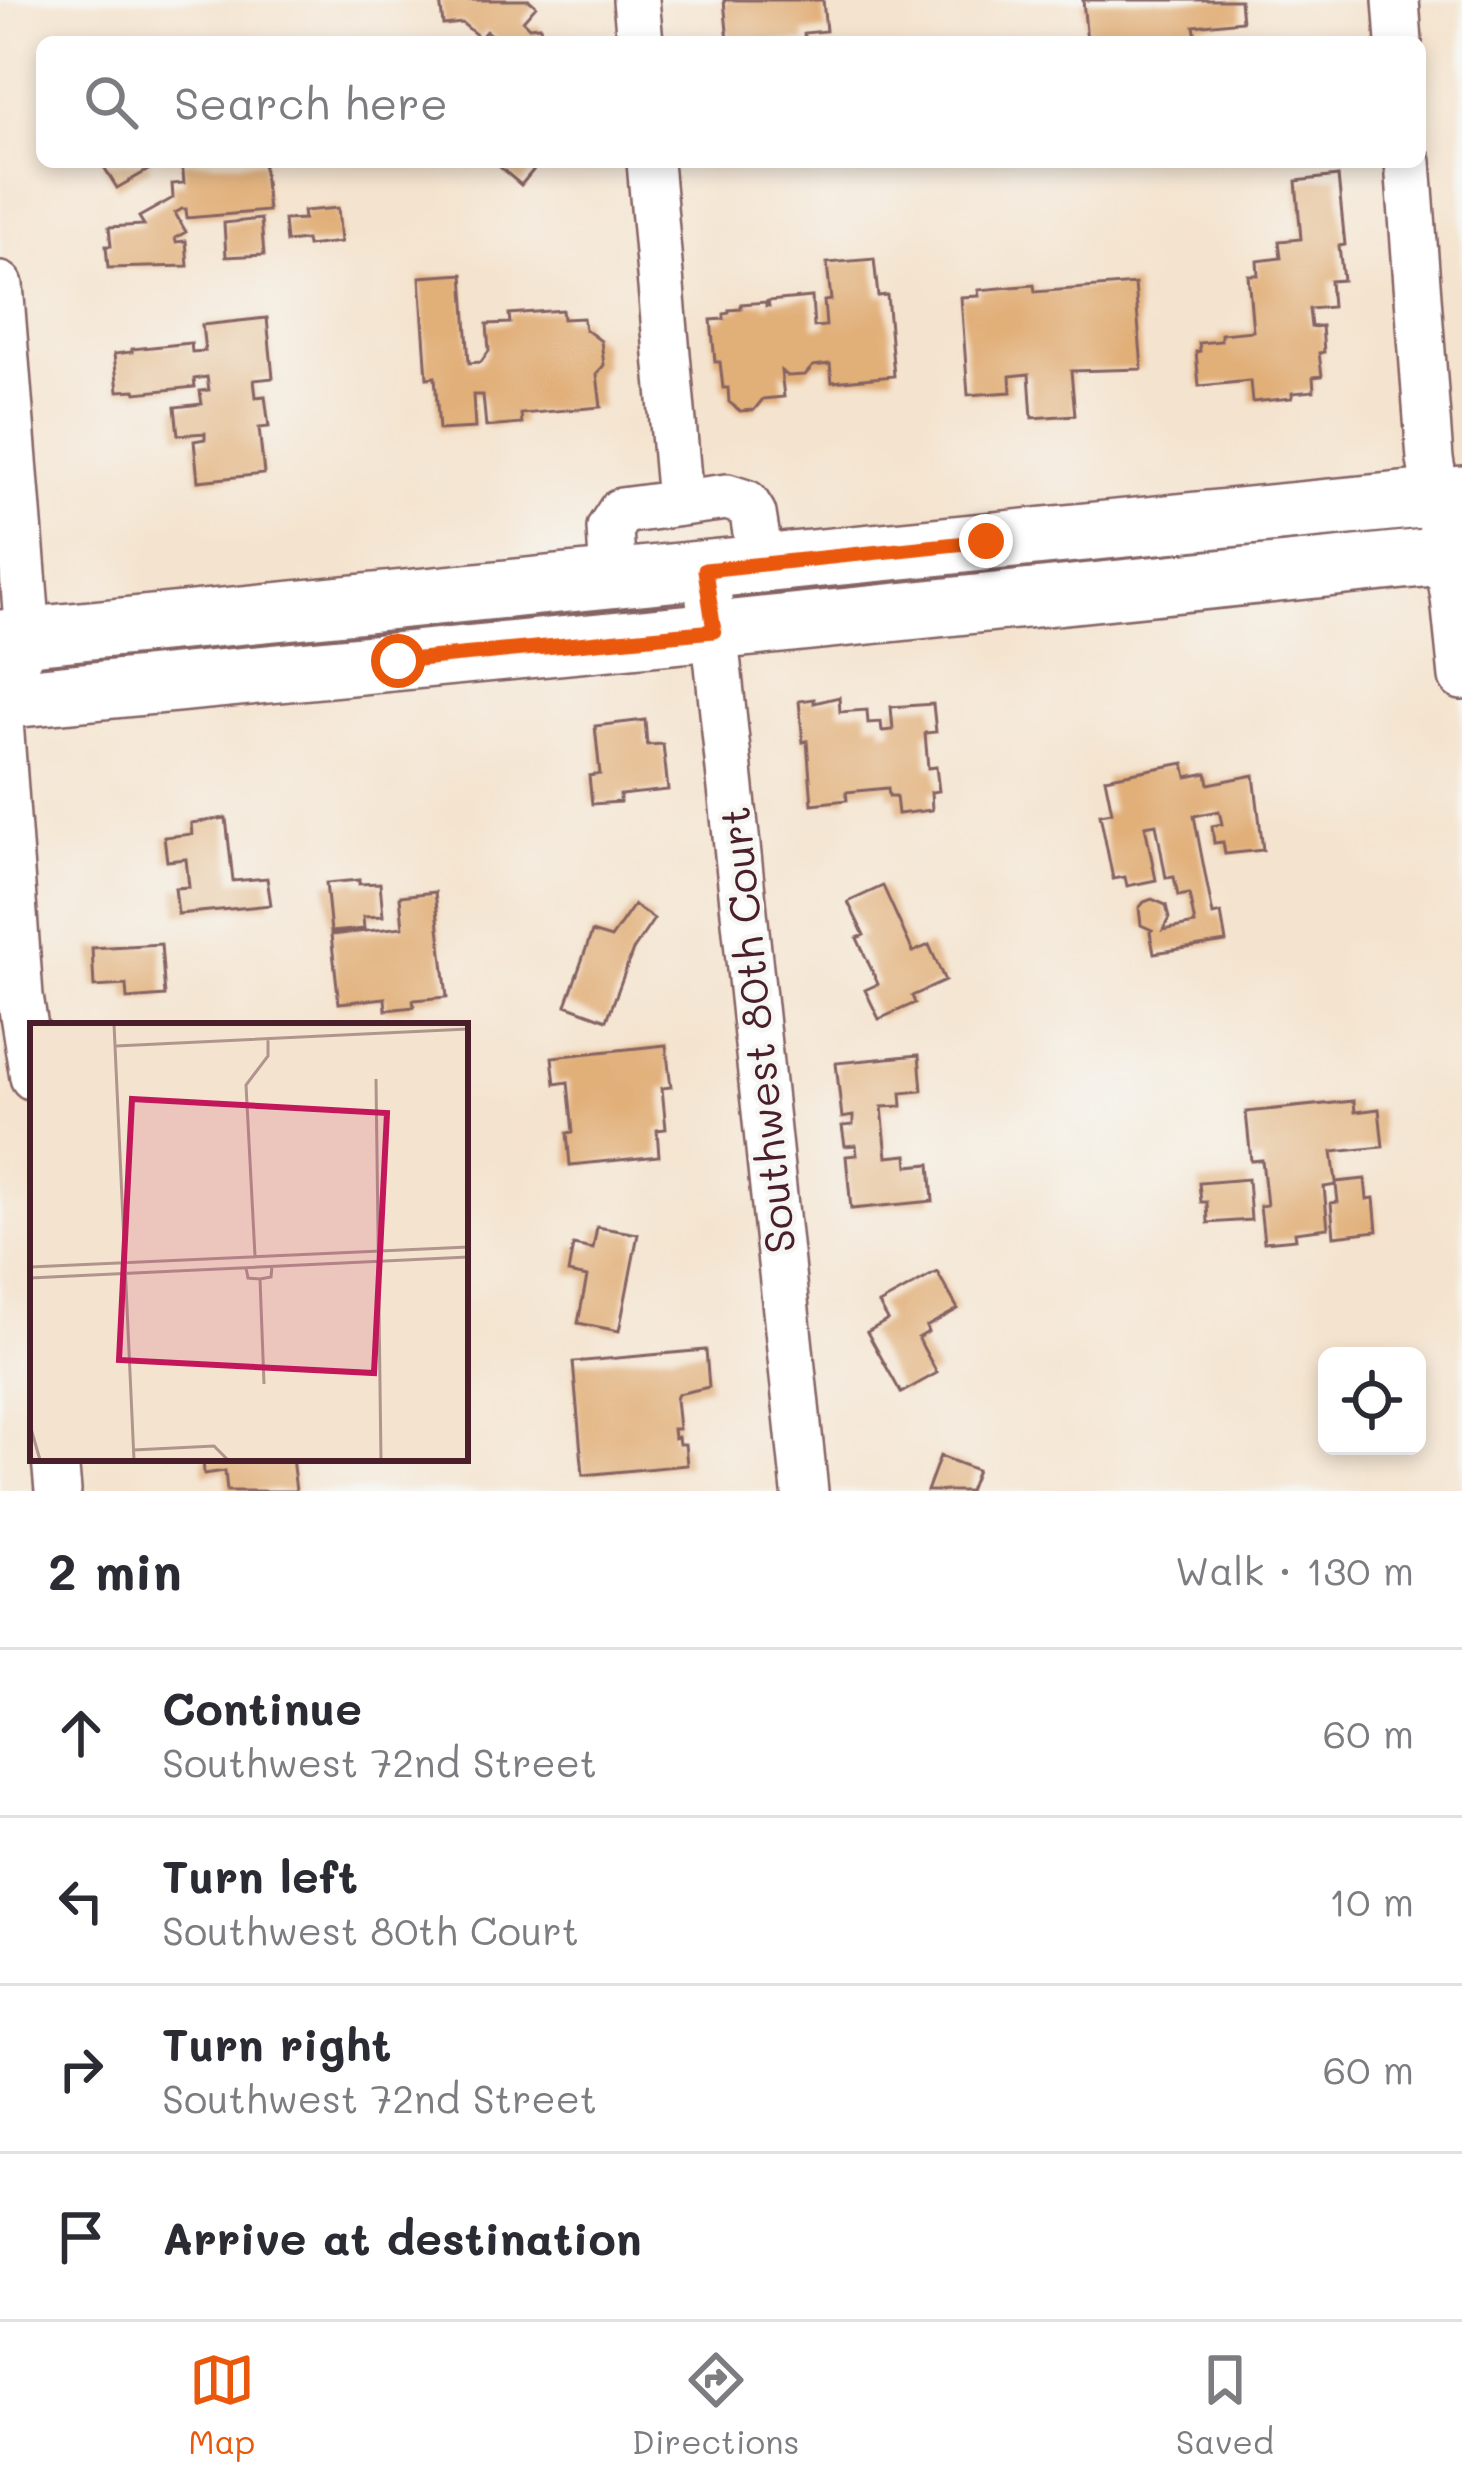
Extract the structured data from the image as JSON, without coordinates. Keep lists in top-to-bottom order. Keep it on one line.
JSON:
{"streets":{"street":["Southwest 80th Court"]},"page":{"search":"Search here","heading":["2 min","Walk · 130 m"],"list":[["Continue","Southwest 72nd Street","60 m"],["Turn left","Southwest 80th Court","10 m"],["Turn right","Southwest 72nd Street","60 m"],"Arrive at destination"],"nav":["Map","Directions","Saved"]}}
